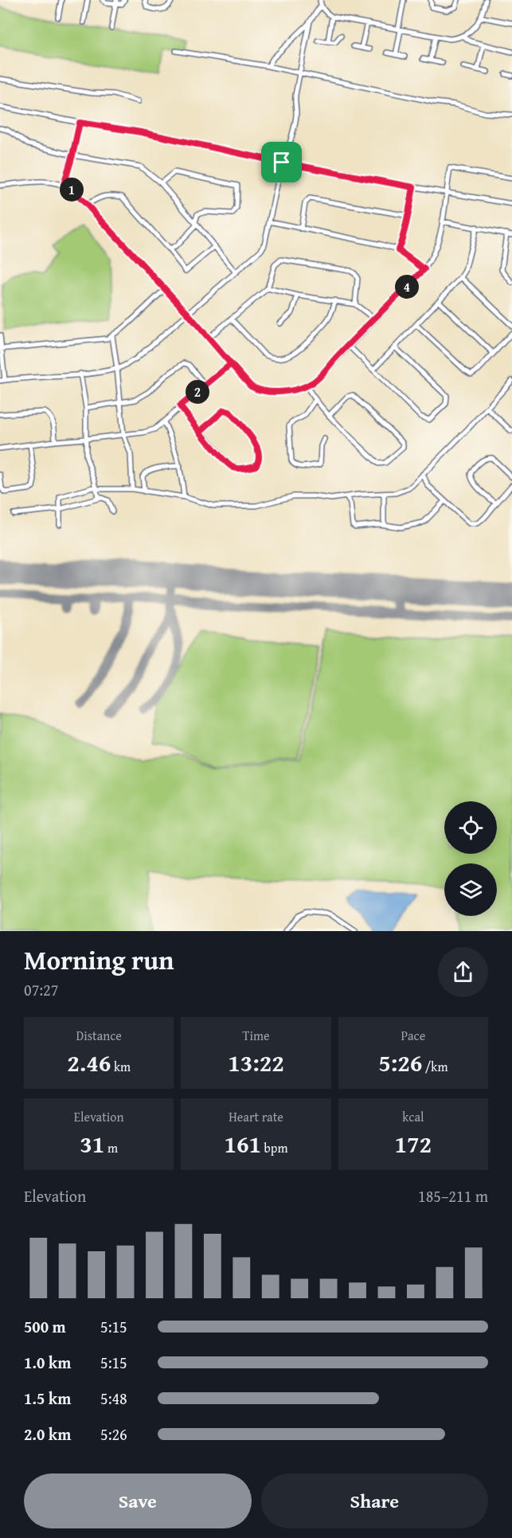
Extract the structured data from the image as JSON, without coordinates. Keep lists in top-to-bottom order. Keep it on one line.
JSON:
{"page":{"pins":["1","4","2"],"heading":["Morning run","07:27"],"stats":[["Distance","2.46 km"],["Time","13:22"],["Pace","5:26 /km"],["Elevation","31 m"],["Heart rate","161 bpm"],["kcal","172"]],"chart":["Elevation","185–211 m"],"list":[{"name":"500 m","note":"5:15"},{"name":"1.0 km","note":"5:15"},{"name":"1.5 km","note":"5:48"},{"name":"2.0 km","note":"5:26"}],"buttons":["Save","Share"]}}
